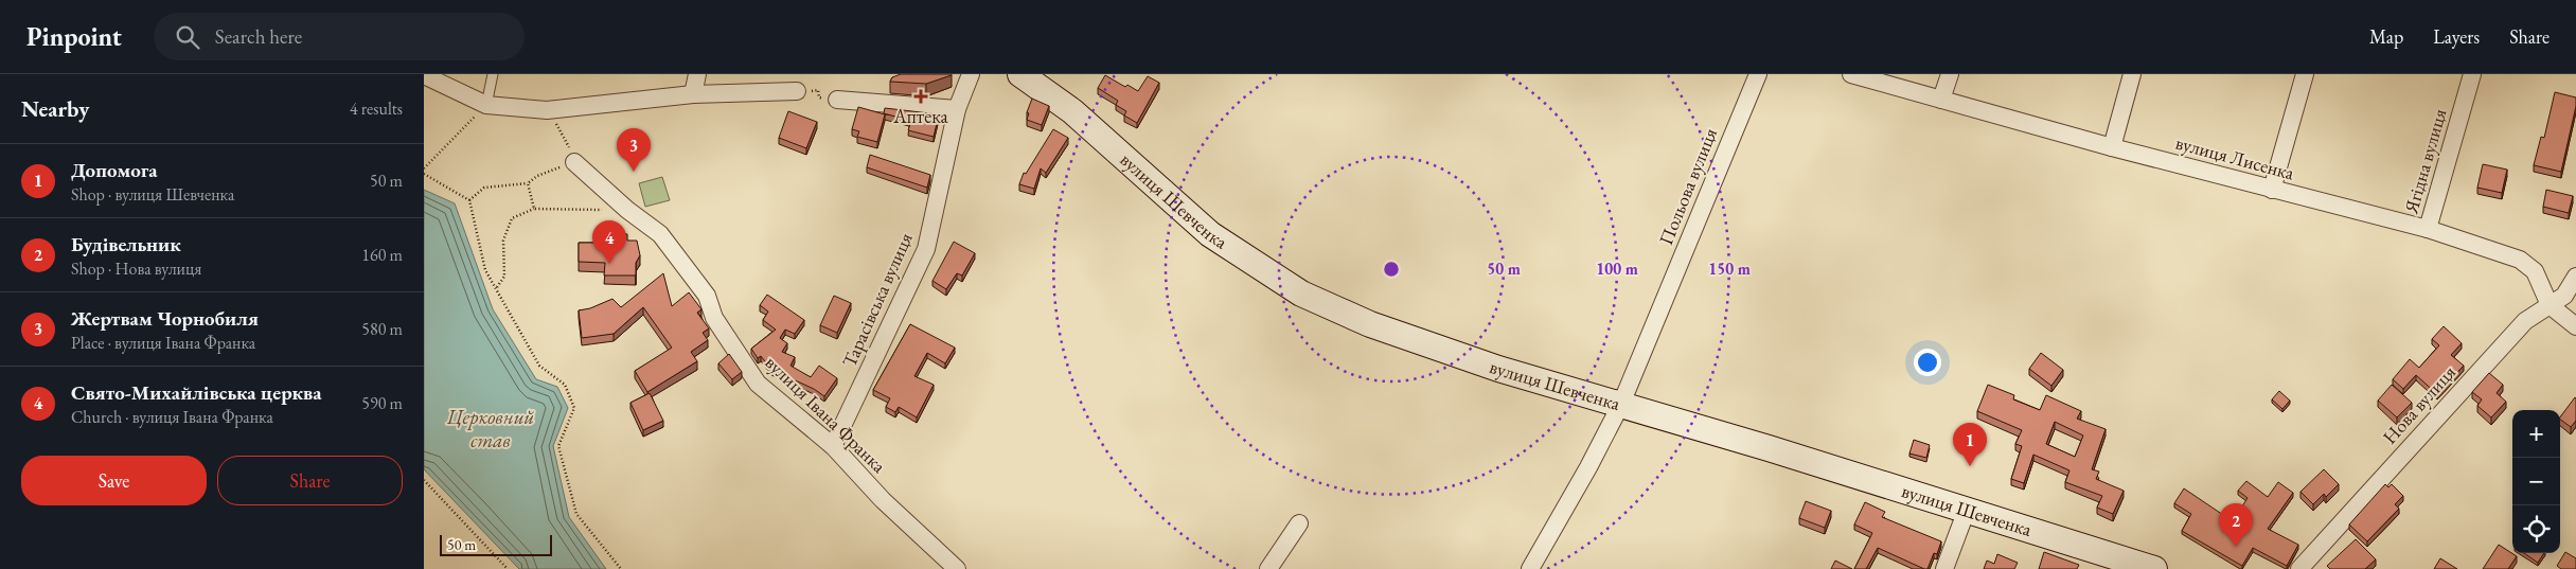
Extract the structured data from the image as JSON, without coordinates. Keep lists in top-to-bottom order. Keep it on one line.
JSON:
{"streets":{"street":["вулиця Лисенка","Ягідна вулиця","Польова вулиця","вулиця Шевченка","Тарасівська вулиця","Нова вулиця","вулиця Івана Франка"]},"crossings":[["вулиця Лисенка","Ягідна вулиця"],["вулиця Лисенка","Нова вулиця"],["Польова вулиця","вулиця Шевченка"],["Тарасівська вулиця","вулиця Івана Франка"]],"water":["Церковний став"],"places":{"health":["Аптека"]},"scale_bar":"50 m","page":{"header":"Pinpoint","search":"Search here","nav":["Map","Layers","Share"],"heading":["Nearby","4 results"],"pins":["3","4","1","2"],"list":[{"mark":"1","name":"Допомога","note":"Shop · вулиця Шевченка","value":"50 m"},{"mark":"2","name":"Будівельник","note":"Shop · Нова вулиця","value":"160 m"},{"mark":"3","name":"Жертвам Чорнобиля","note":"Place · вулиця Івана Франка","value":"580 m"},{"mark":"4","name":"Свято-Михайлівська церква","note":"Church · вулиця Івана Франка","value":"590 m"}],"map_buttons":["+","−"],"buttons":["Save","Share"],"scale":"50 m"},"rings":["50 m","100 m","150 m"]}
